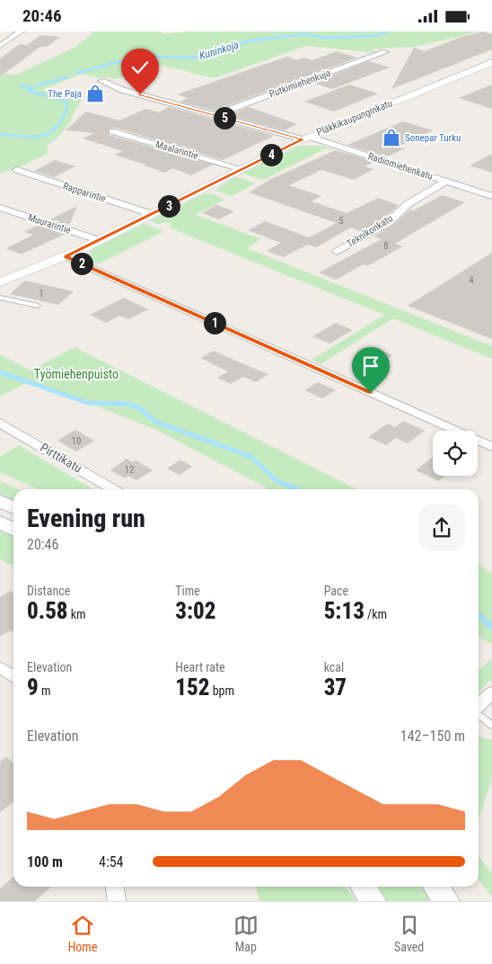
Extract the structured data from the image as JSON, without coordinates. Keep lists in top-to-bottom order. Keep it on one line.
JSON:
{"streets":{"street":["Putkimiehenkuja","Pläkkikaupunginkatu","Maalarintie","Radiomiehenkatu","Rapparintie","Muurarintie","Teknikonkatu","Pirttikatu"]},"crossings":[["Putkimiehenkuja","Radiomiehenkatu"],["Pläkkikaupunginkatu","Maalarintie"],["Pläkkikaupunginkatu","Radiomiehenkatu"],["Pläkkikaupunginkatu","Rapparintie"],["Pläkkikaupunginkatu","Muurarintie"],["Radiomiehenkatu","Teknikonkatu"]],"water":["Kuninkoja"],"parks":["Työmiehenpuisto"],"places":{"shop":["The Paja","Sonepar Turku"]},"house_numbers":["5","8","4","1","10","12"],"page":{"status":"20:46","pins":["5","4","3","2","1"],"heading":["Evening run","20:46"],"stats":[["Distance","0.58 km"],["Time","3:02"],["Pace","5:13 /km"],["Elevation","9 m"],["Heart rate","152 bpm"],["kcal","37"]],"chart":["Elevation","142–150 m"],"list":[{"name":"100 m","note":"4:54"}],"tabs":["Home","Map","Saved"]}}
